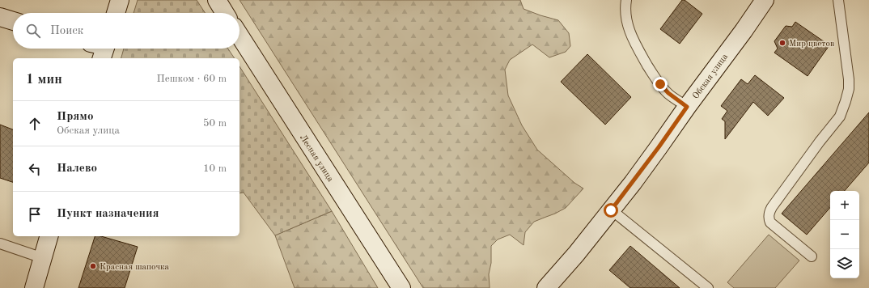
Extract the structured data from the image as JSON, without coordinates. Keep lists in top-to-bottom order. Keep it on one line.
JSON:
{"streets":{"street":["Обская улица","Лесная улица"]},"places":["Мир цветов","Красная шапочка"],"page":{"search":"Поиск","heading":["1 мин","Пешком · 60 m"],"list":[["Прямо","Обская улица","50 m"],["Налево","10 m"],"Пункт назначения"],"map_buttons":["+","−"]}}
